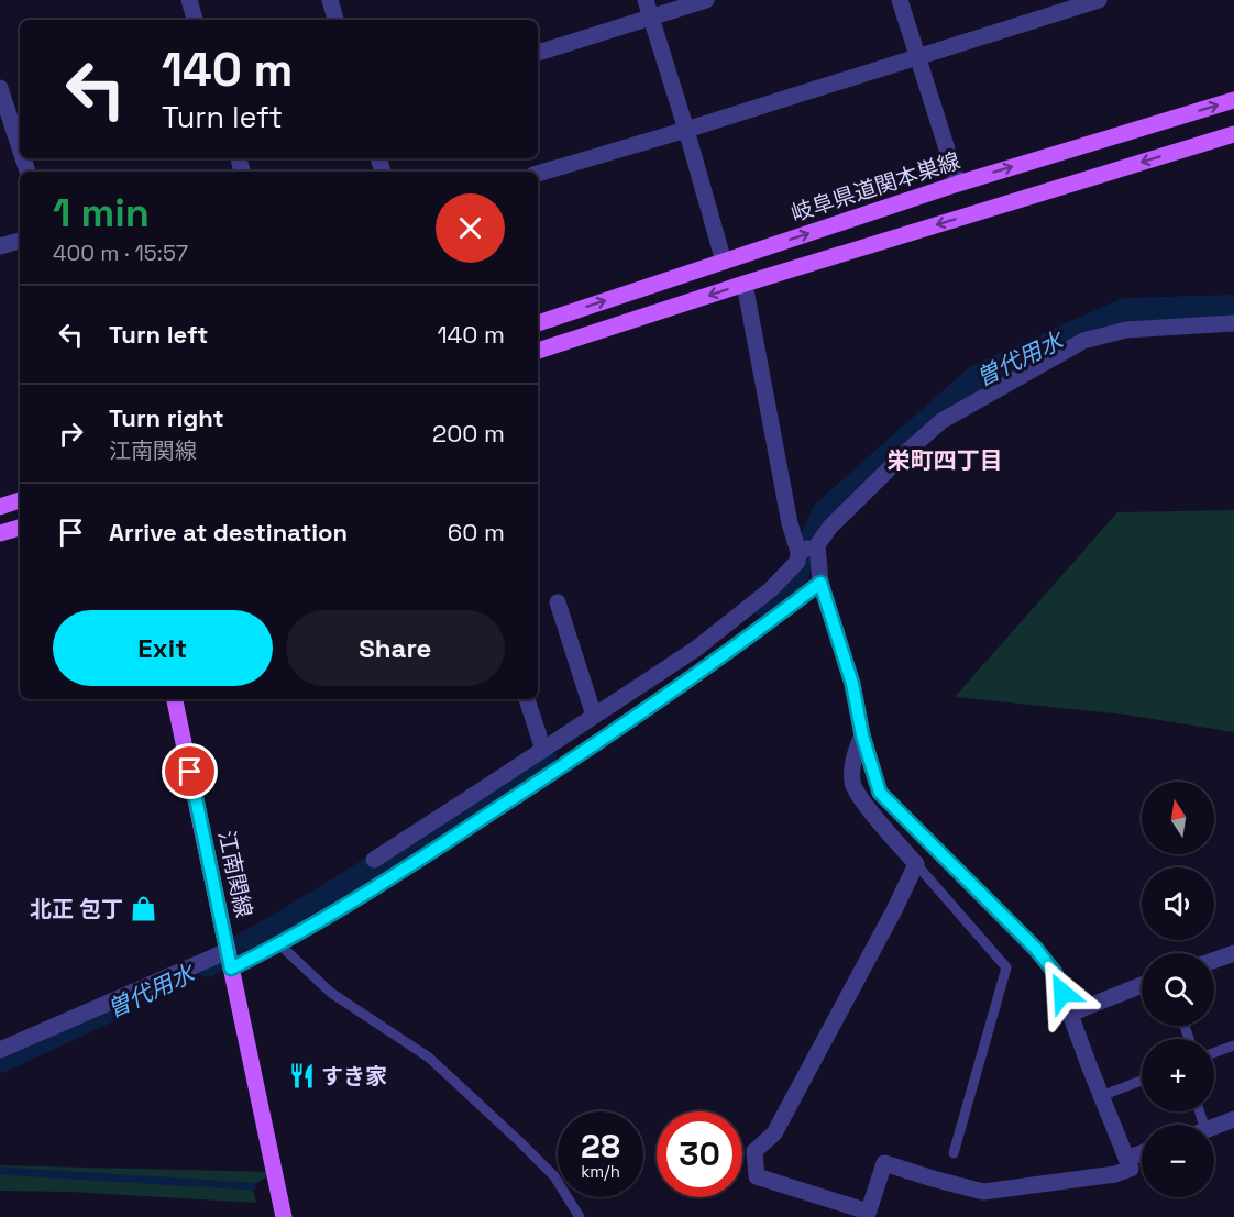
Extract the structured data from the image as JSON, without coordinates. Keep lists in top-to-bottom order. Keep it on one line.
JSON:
{"streets":{"main road":["岐阜県道関本巣線","江南関線"]},"districts":["栄町四丁目"],"water":["曽代用水"],"places":{"shop":["北正 包丁"],"restaurant":["すき家"]},"north":"top","page":{"turn":["140 m","Turn left"],"heading":["1 min","400 m · 15:57"],"list":[{"name":"Turn left","value":"140 m"},{"name":"Turn right","note":"江南関線","value":"200 m"},{"name":"Arrive at destination","value":"60 m"}],"buttons":["Exit","Share"],"map_buttons":["+","−"],"speed":"28 km/h","limit":"30"}}
